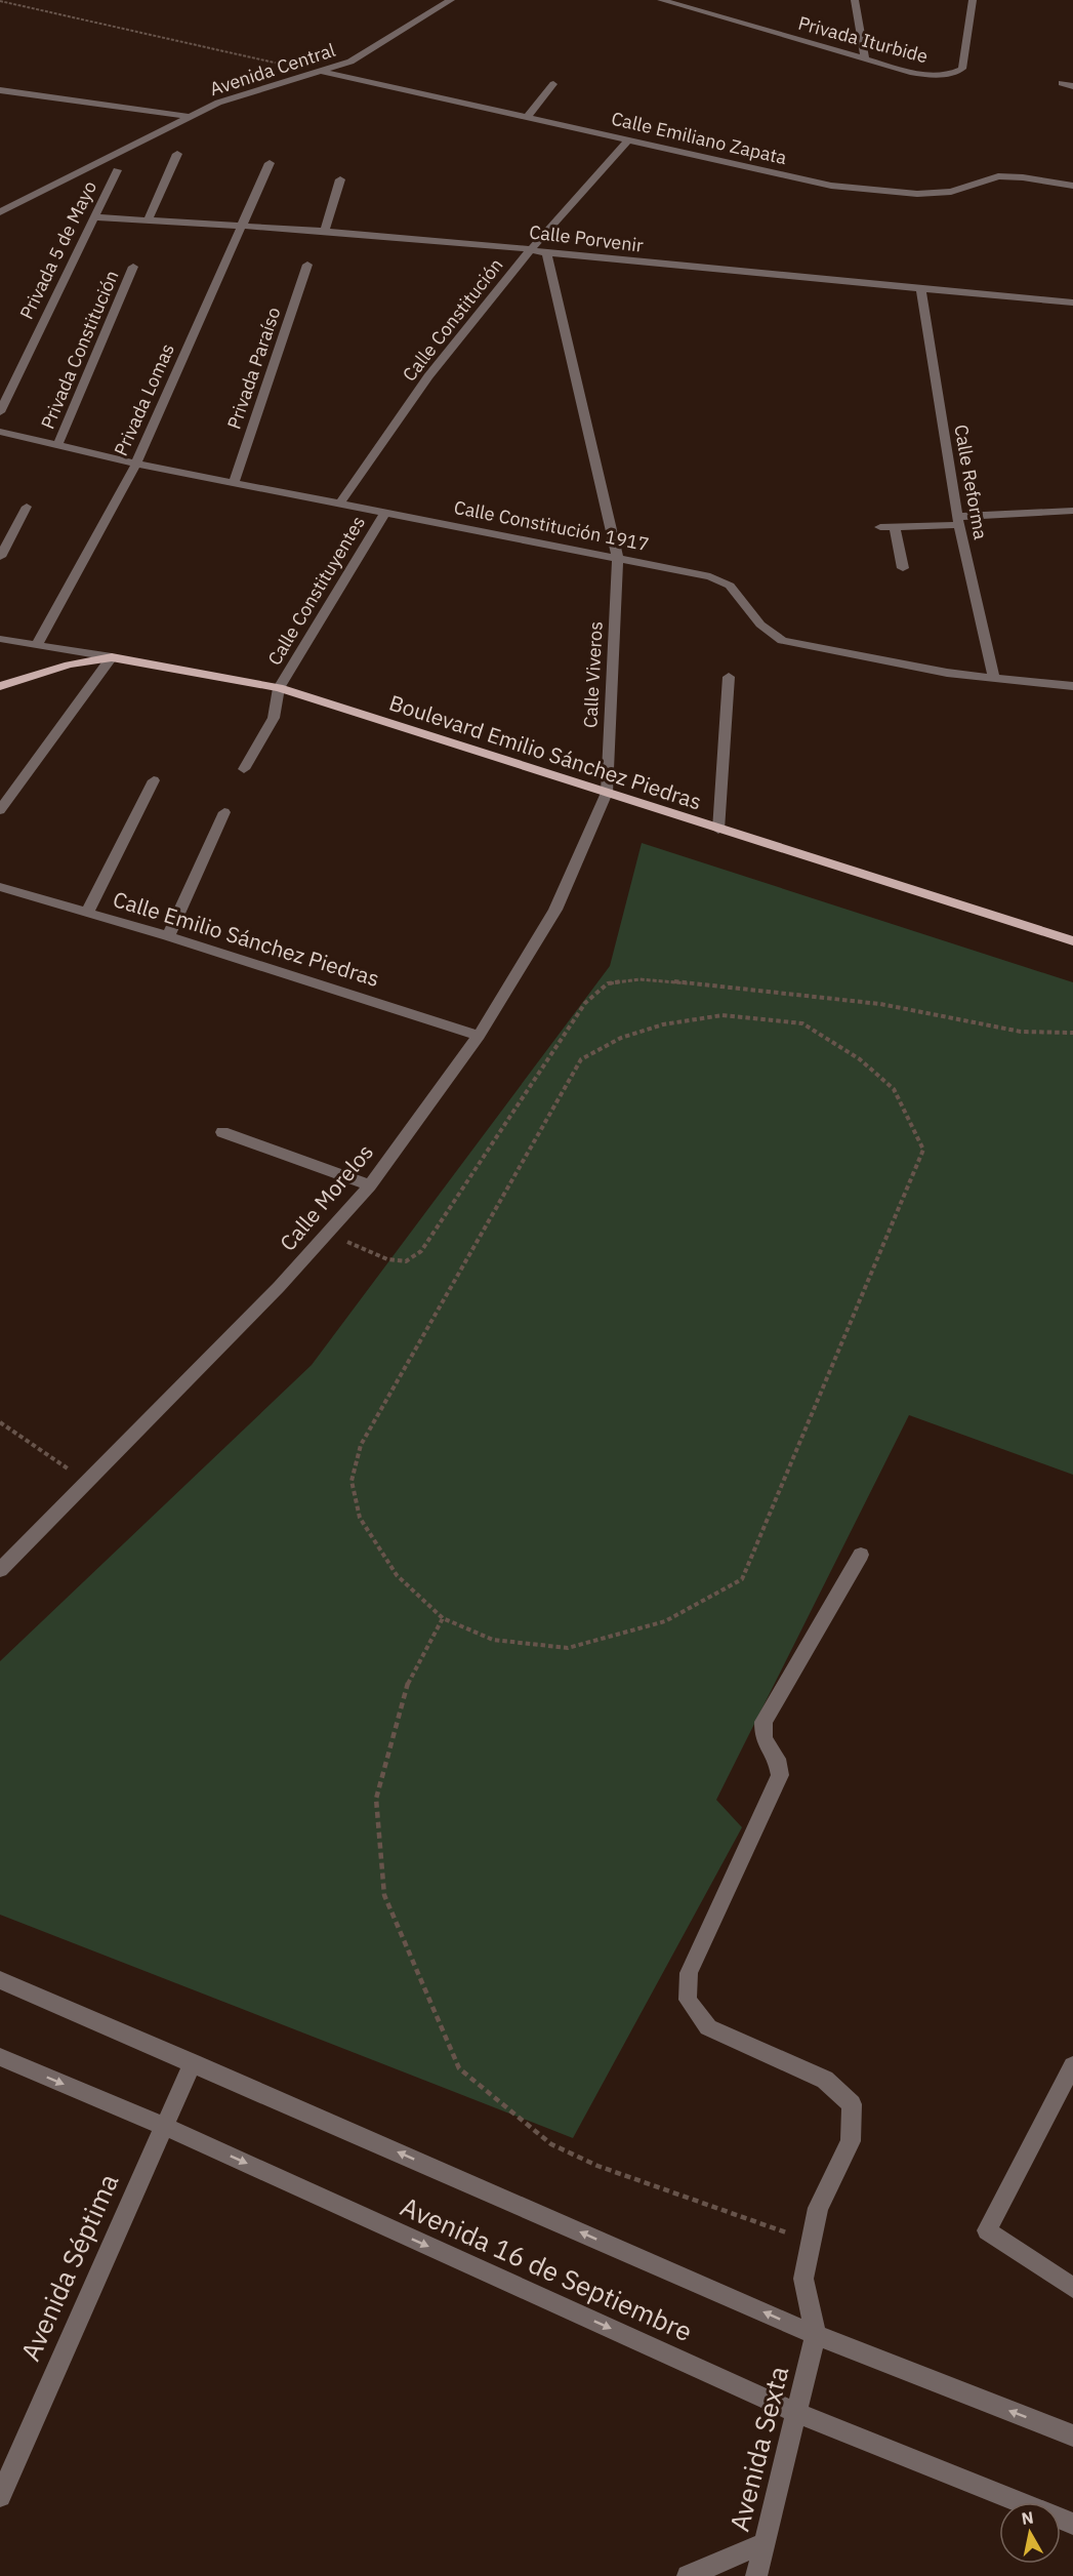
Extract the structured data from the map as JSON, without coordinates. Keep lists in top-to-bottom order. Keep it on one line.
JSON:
{"streets":{"main road":["Boulevard Emilio Sánchez Piedras"],"street":["Privada Iturbide","Avenida Central","Calle Emiliano Zapata","Calle Porvenir","Privada 5 de Mayo","Calle Constitución","Privada Constitución","Privada Paraíso","Privada Lomas","Calle Reforma","Calle Constitución 1917","Calle Constituyentes","Calle Viveros","Calle Emilio Sánchez Piedras","Calle Morelos","Avenida Séptima","Avenida 16 de Septiembre","Avenida Sexta"]},"crossings":[["Avenida Central","Calle Emiliano Zapata"],["Calle Emiliano Zapata","Calle Constitución"],["Calle Porvenir","Privada 5 de Mayo"],["Calle Porvenir","Calle Constitución"],["Calle Porvenir","Privada Lomas"],["Calle Porvenir","Calle Reforma"],["Calle Porvenir","Calle Viveros"],["Calle Constitución","Calle Constitución 1917"],["Privada Constitución","Calle Constitución 1917"],["Privada Paraíso","Calle Constitución 1917"],["Privada Lomas","Calle Constitución 1917"],["Calle Reforma","Calle Constitución 1917"],["Calle Constitución 1917","Calle Constituyentes"],["Calle Constitución 1917","Calle Viveros"],["Calle Constituyentes","Boulevard Emilio Sánchez Piedras"],["Calle Viveros","Boulevard Emilio Sánchez Piedras"],["Calle Viveros","Calle Morelos"],["Boulevard Emilio Sánchez Piedras","Calle Morelos"],["Calle Emilio Sánchez Piedras","Calle Morelos"],["Avenida Séptima","Avenida 16 de Septiembre"],["Avenida 16 de Septiembre","Avenida Sexta"]],"north":"top"}
